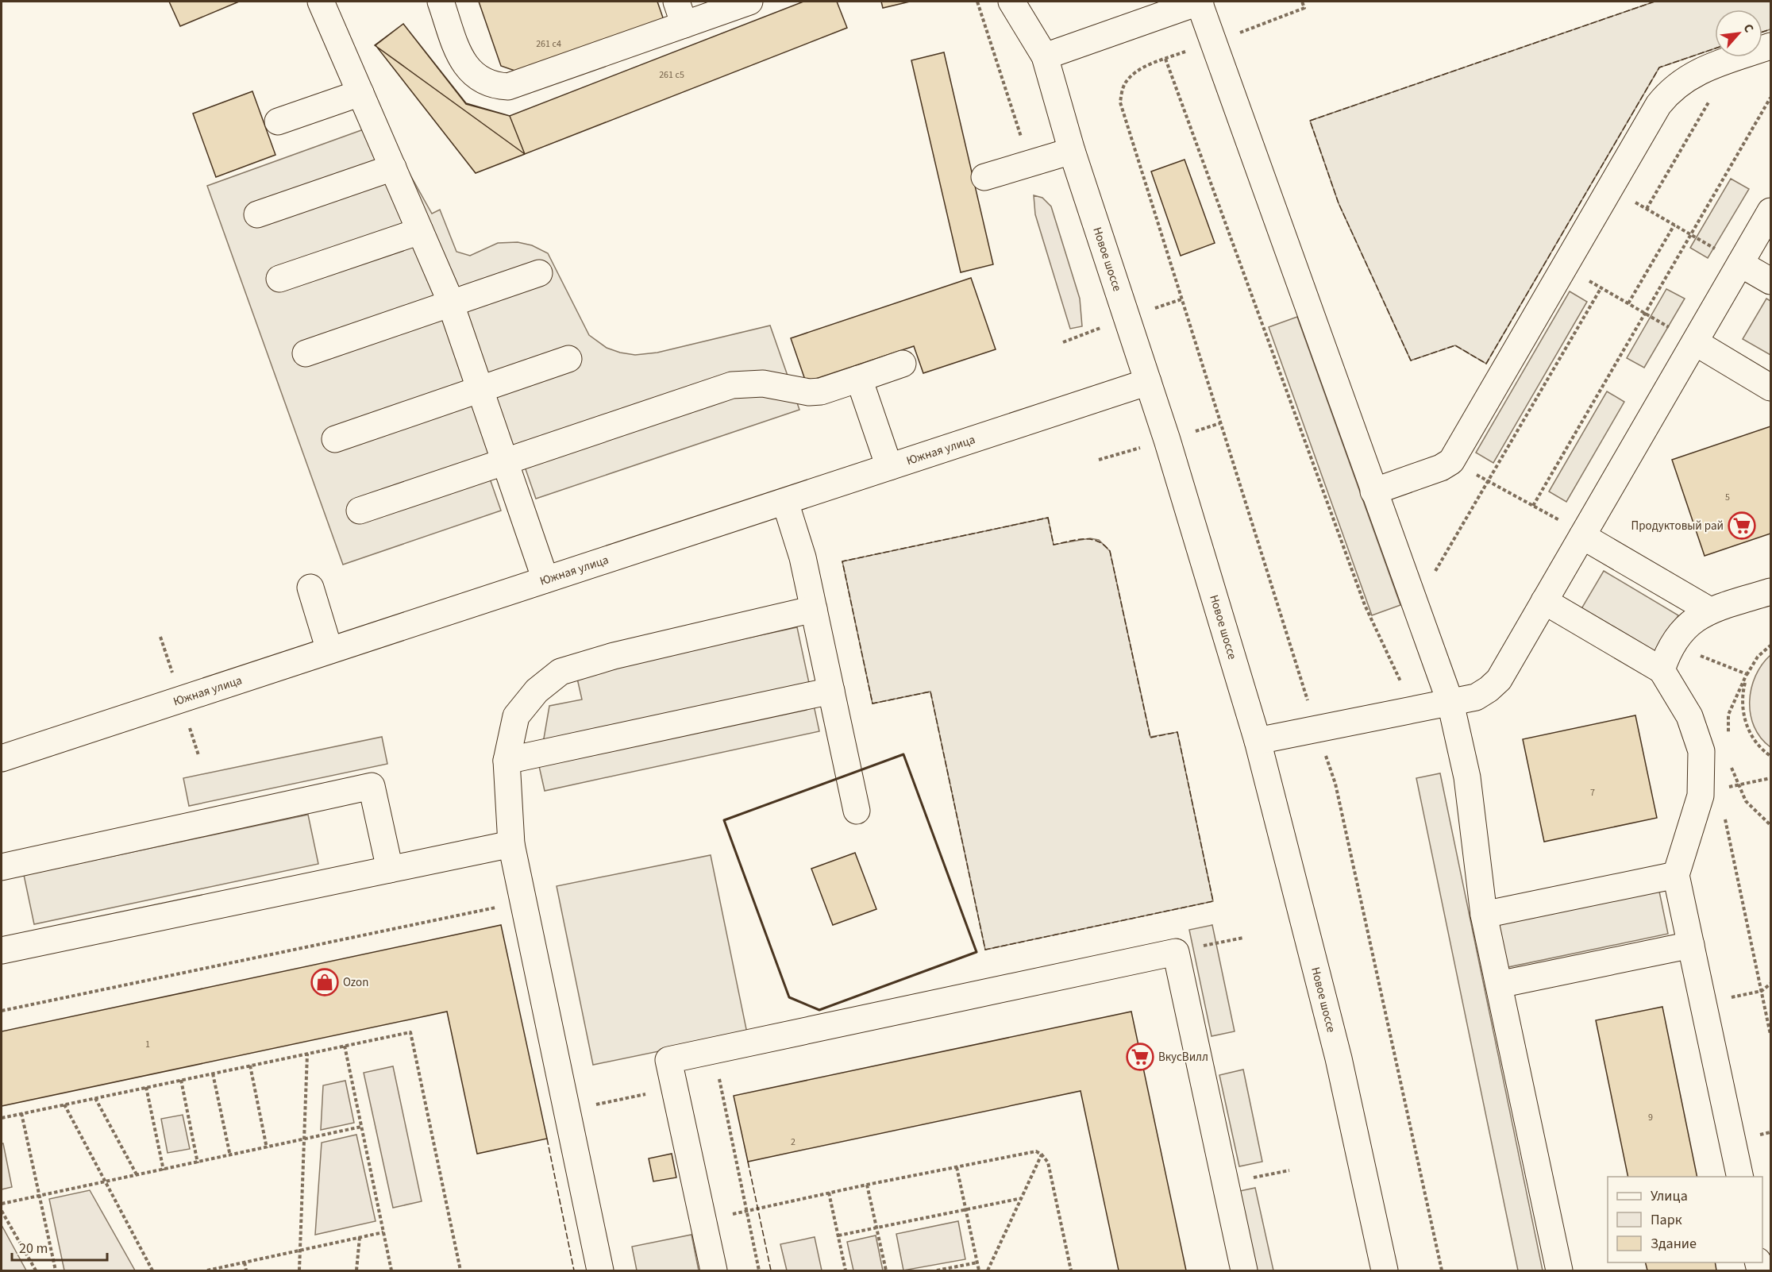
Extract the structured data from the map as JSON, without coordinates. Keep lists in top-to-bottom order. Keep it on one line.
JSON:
{"streets":{"street":["Новое шоссе","Южная улица"]},"crossings":[["Новое шоссе","Южная улица"]],"places":{"supermarket":["Продуктовый рай","ВкусВилл"],"shop":["Ozon"]},"house_numbers":["261 с4","261 с5","5","7","1","9","2"],"legend":["Улица","Парк","Здание"],"scale_bar":"20 m","north":"top right"}
